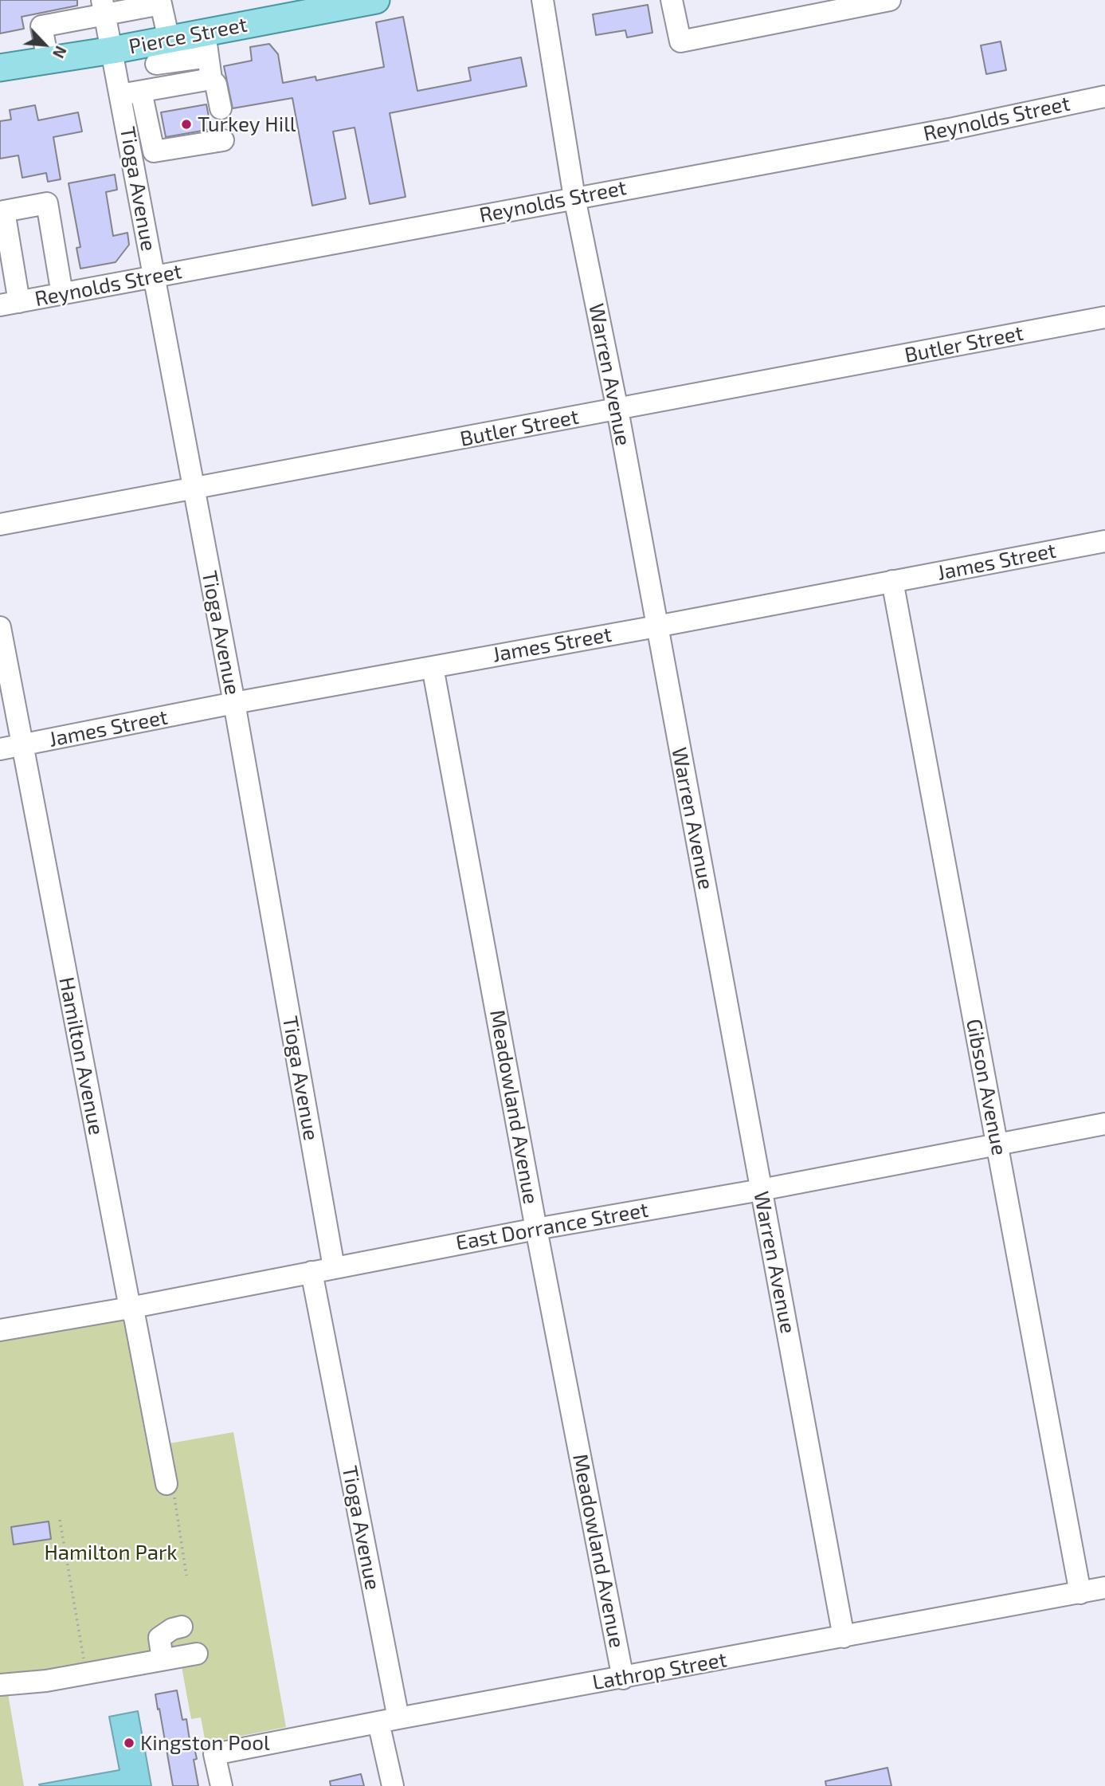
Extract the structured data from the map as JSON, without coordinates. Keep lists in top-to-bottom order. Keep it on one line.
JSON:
{"streets":{"main road":["Pierce Street"],"street":["Reynolds Street","Tioga Avenue","Butler Street","Warren Avenue","James Street","Hamilton Avenue","Gibson Avenue","Meadowland Avenue","East Dorrance Street","Lathrop Street"]},"crossings":[["Pierce Street","Tioga Avenue"],["Reynolds Street","Tioga Avenue"],["Reynolds Street","Warren Avenue"],["Tioga Avenue","Butler Street"],["Tioga Avenue","James Street"],["Tioga Avenue","East Dorrance Street"],["Tioga Avenue","Lathrop Street"],["Butler Street","Warren Avenue"],["Warren Avenue","James Street"],["Warren Avenue","East Dorrance Street"],["Warren Avenue","Lathrop Street"],["James Street","Hamilton Avenue"],["James Street","Gibson Avenue"],["James Street","Meadowland Avenue"],["Hamilton Avenue","East Dorrance Street"],["Gibson Avenue","East Dorrance Street"],["Gibson Avenue","Lathrop Street"],["Meadowland Avenue","East Dorrance Street"],["Meadowland Avenue","Lathrop Street"]],"parks":["Hamilton Park"],"places":["Turkey Hill","Kingston Pool"],"north":"bottom right"}
